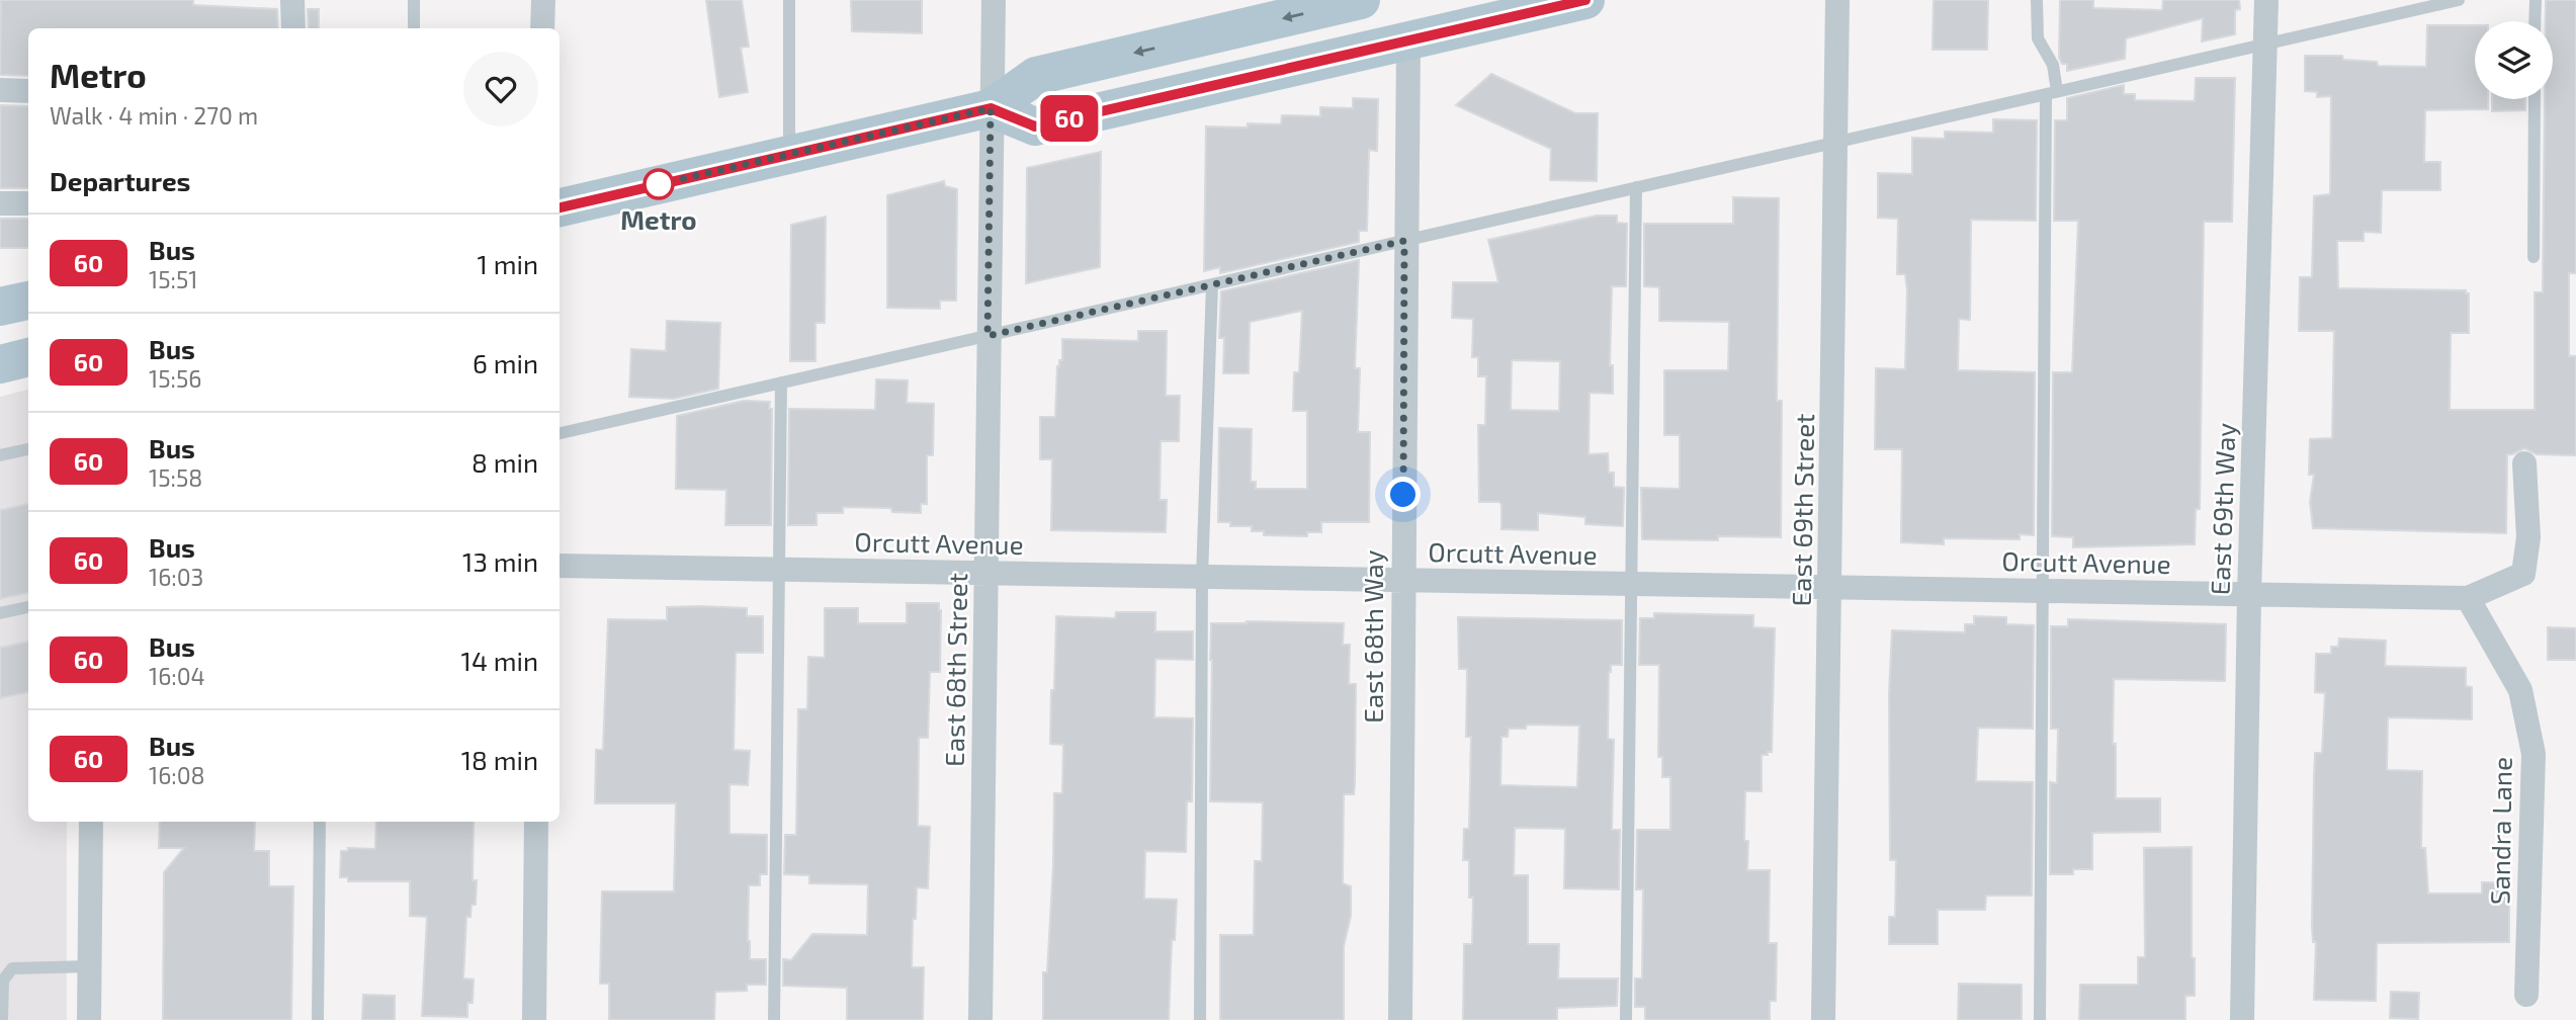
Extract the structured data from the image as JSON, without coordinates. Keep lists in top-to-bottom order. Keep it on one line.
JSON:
{"streets":{"street":["East 69th Way","East 69th Street","Orcutt Avenue","East 68th Way","East 68th Street","Sandra Lane"]},"crossings":[["East 69th Way","Orcutt Avenue"],["East 69th Street","Orcutt Avenue"],["Orcutt Avenue","East 68th Way"],["Orcutt Avenue","East 68th Street"],["Orcutt Avenue","Sandra Lane"]],"places":["Metro"],"lines":["bus line 60"],"page":{"on_map":"60","heading":[["Metro","Walk · 4 min · 270 m"],"Departures"],"list":[{"mark":"60","name":"Bus","note":"15:51","value":"1 min"},{"mark":"60","name":"Bus","note":"15:56","value":"6 min"},{"mark":"60","name":"Bus","note":"15:58","value":"8 min"},{"mark":"60","name":"Bus","note":"16:03","value":"13 min"},{"mark":"60","name":"Bus","note":"16:04","value":"14 min"},{"mark":"60","name":"Bus","note":"16:08","value":"18 min"}]}}
